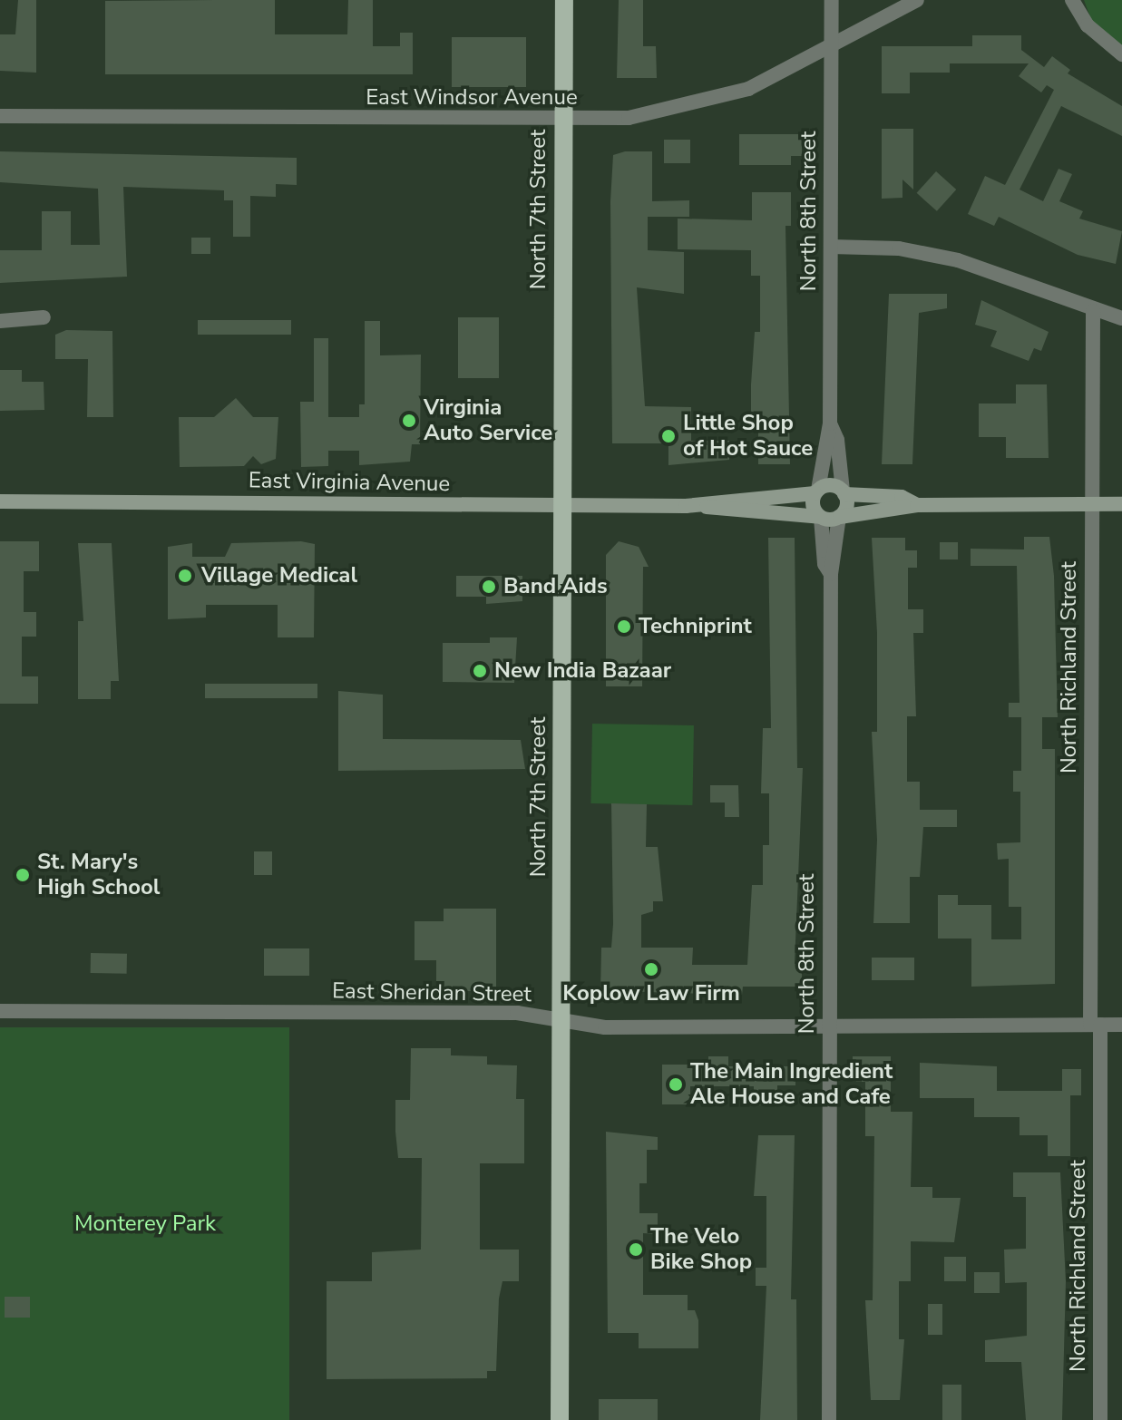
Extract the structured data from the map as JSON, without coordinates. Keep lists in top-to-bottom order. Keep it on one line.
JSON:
{"streets":{"main road":["North 7th Street"],"street":["East Windsor Avenue","North 8th Street","East Virginia Avenue","North Richland Street","East Sheridan Street"]},"crossings":[["East Windsor Avenue","North 7th Street"],["East Windsor Avenue","North 8th Street"],["North 7th Street","East Virginia Avenue"],["North 7th Street","East Sheridan Street"],["North 8th Street","East Virginia Avenue"],["North 8th Street","East Sheridan Street"],["North Richland Street","East Sheridan Street"]],"parks":["Monterey Park"],"places":["Virginia Auto Service","Little Shop of Hot Sauce","Village Medical","Band Aids","Techniprint","New India Bazaar","St. Mary's High School","Koplow Law Firm","The Main Ingredient Ale House and Cafe","The Velo Bike Shop"]}
